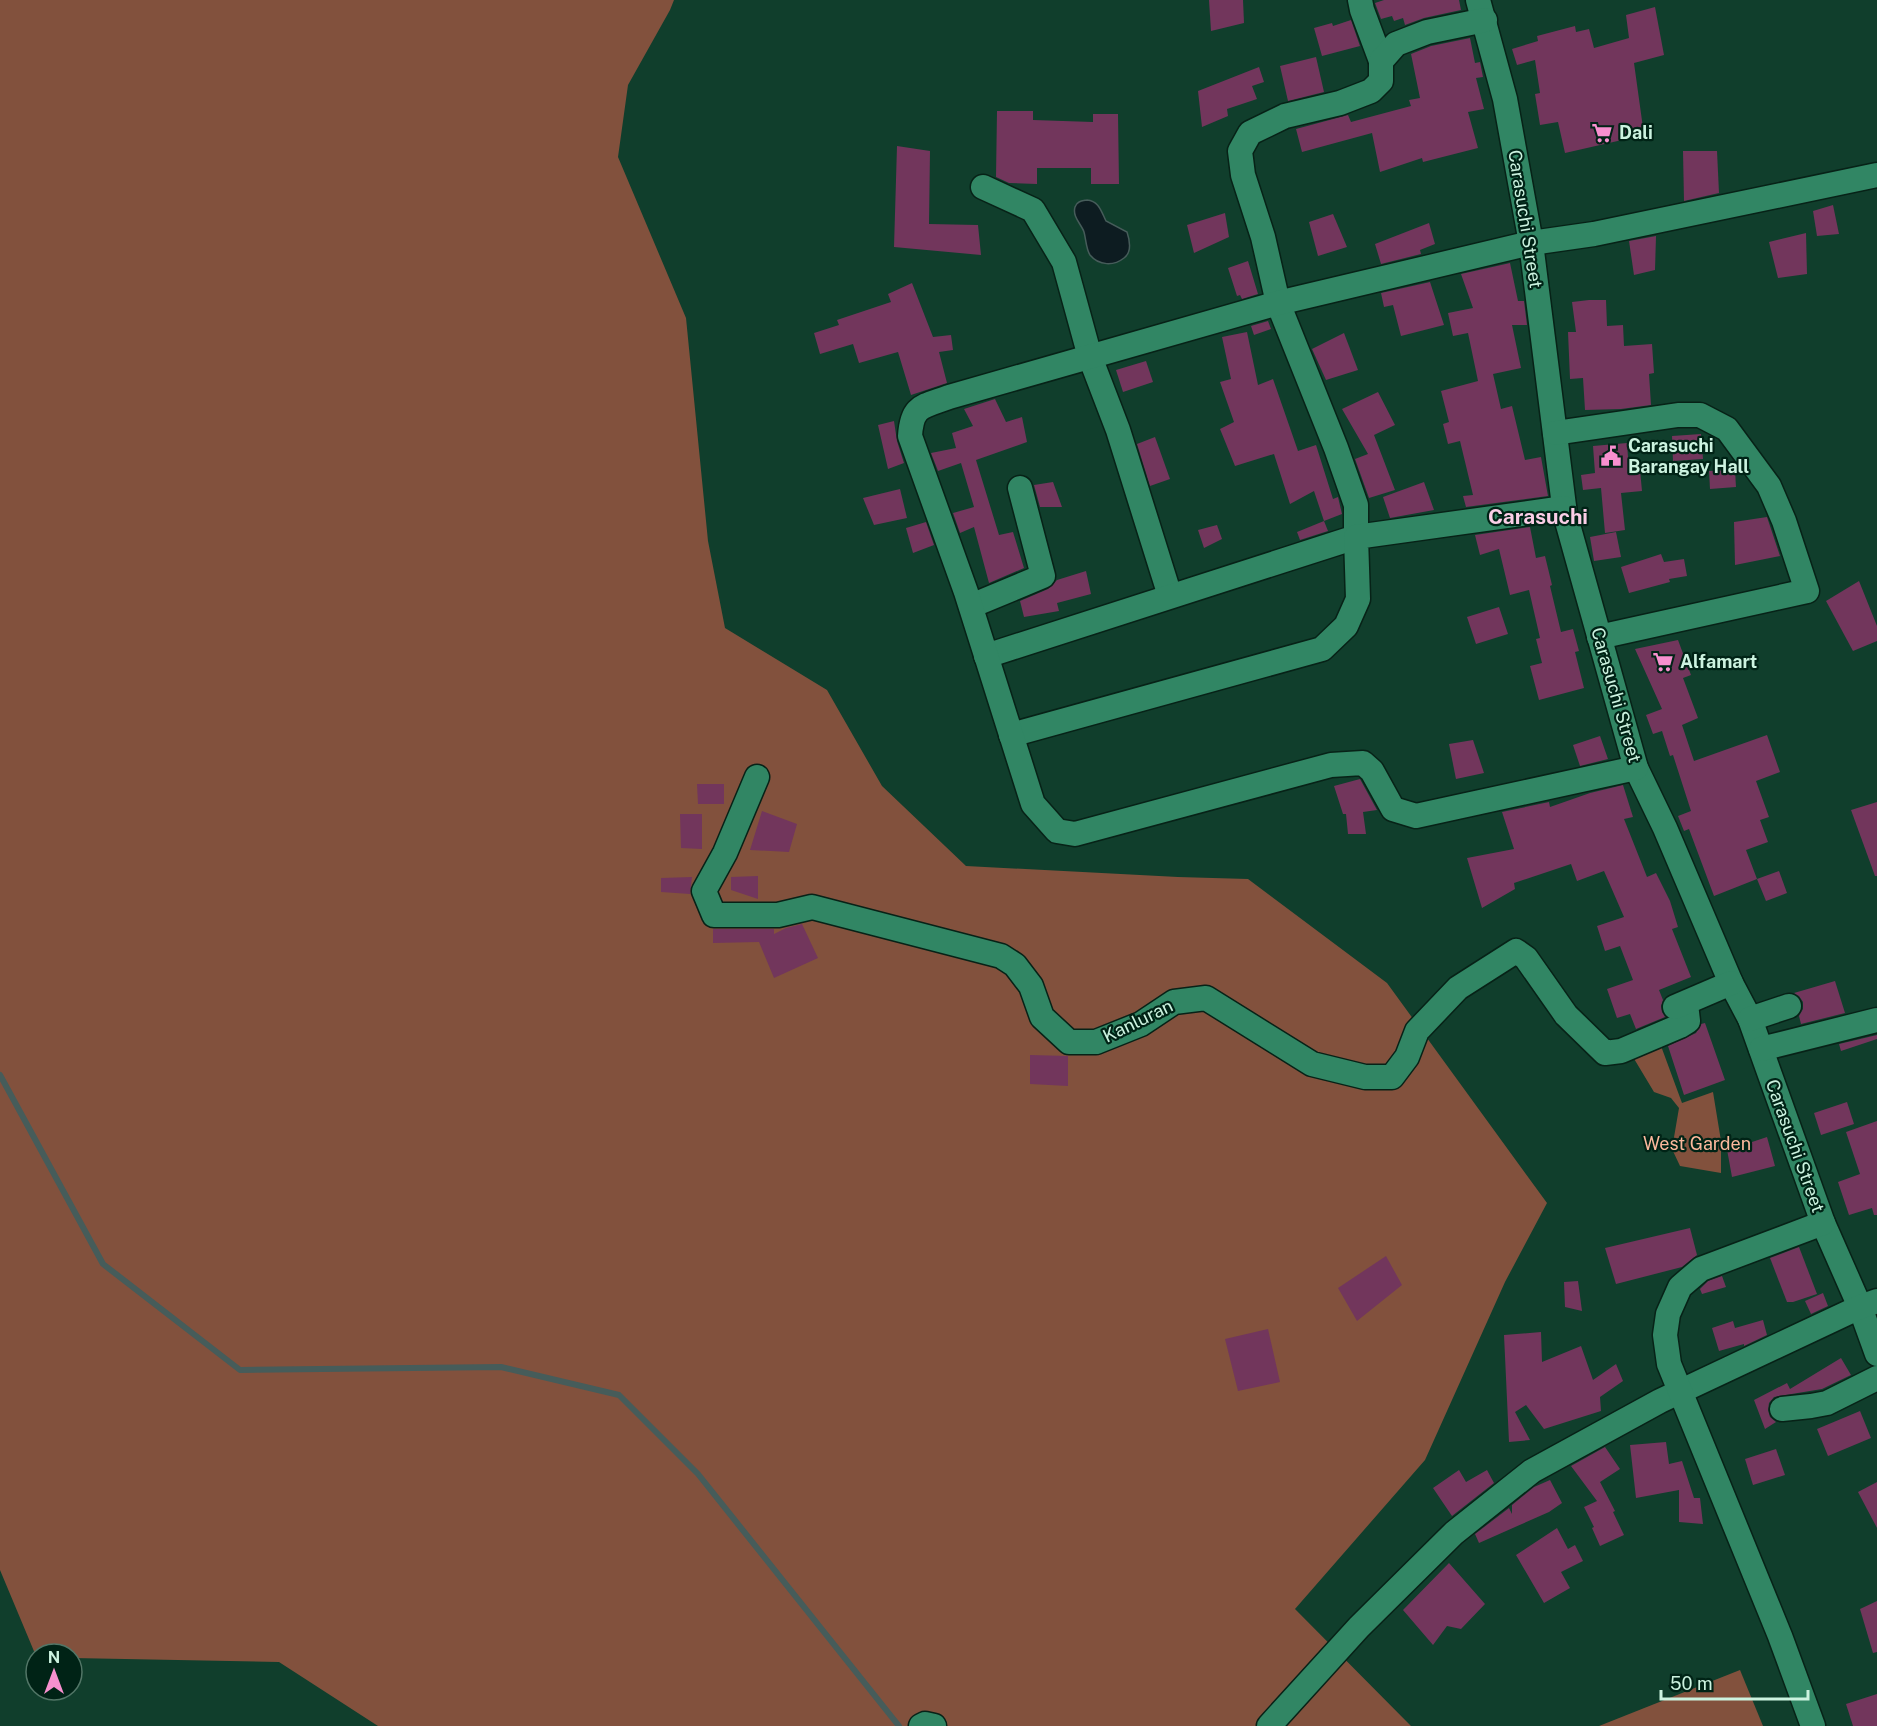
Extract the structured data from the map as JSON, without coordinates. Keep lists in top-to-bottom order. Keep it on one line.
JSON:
{"streets":{"street":["Carasuchi Street","Kanluran"]},"crossings":[["Carasuchi Street","Kanluran"]],"districts":["Carasuchi"],"parks":["West Garden"],"places":{"supermarket":["Dali","Alfamart"],"public building":["Carasuchi Barangay Hall"]},"scale_bar":"50 m","north":"top"}
